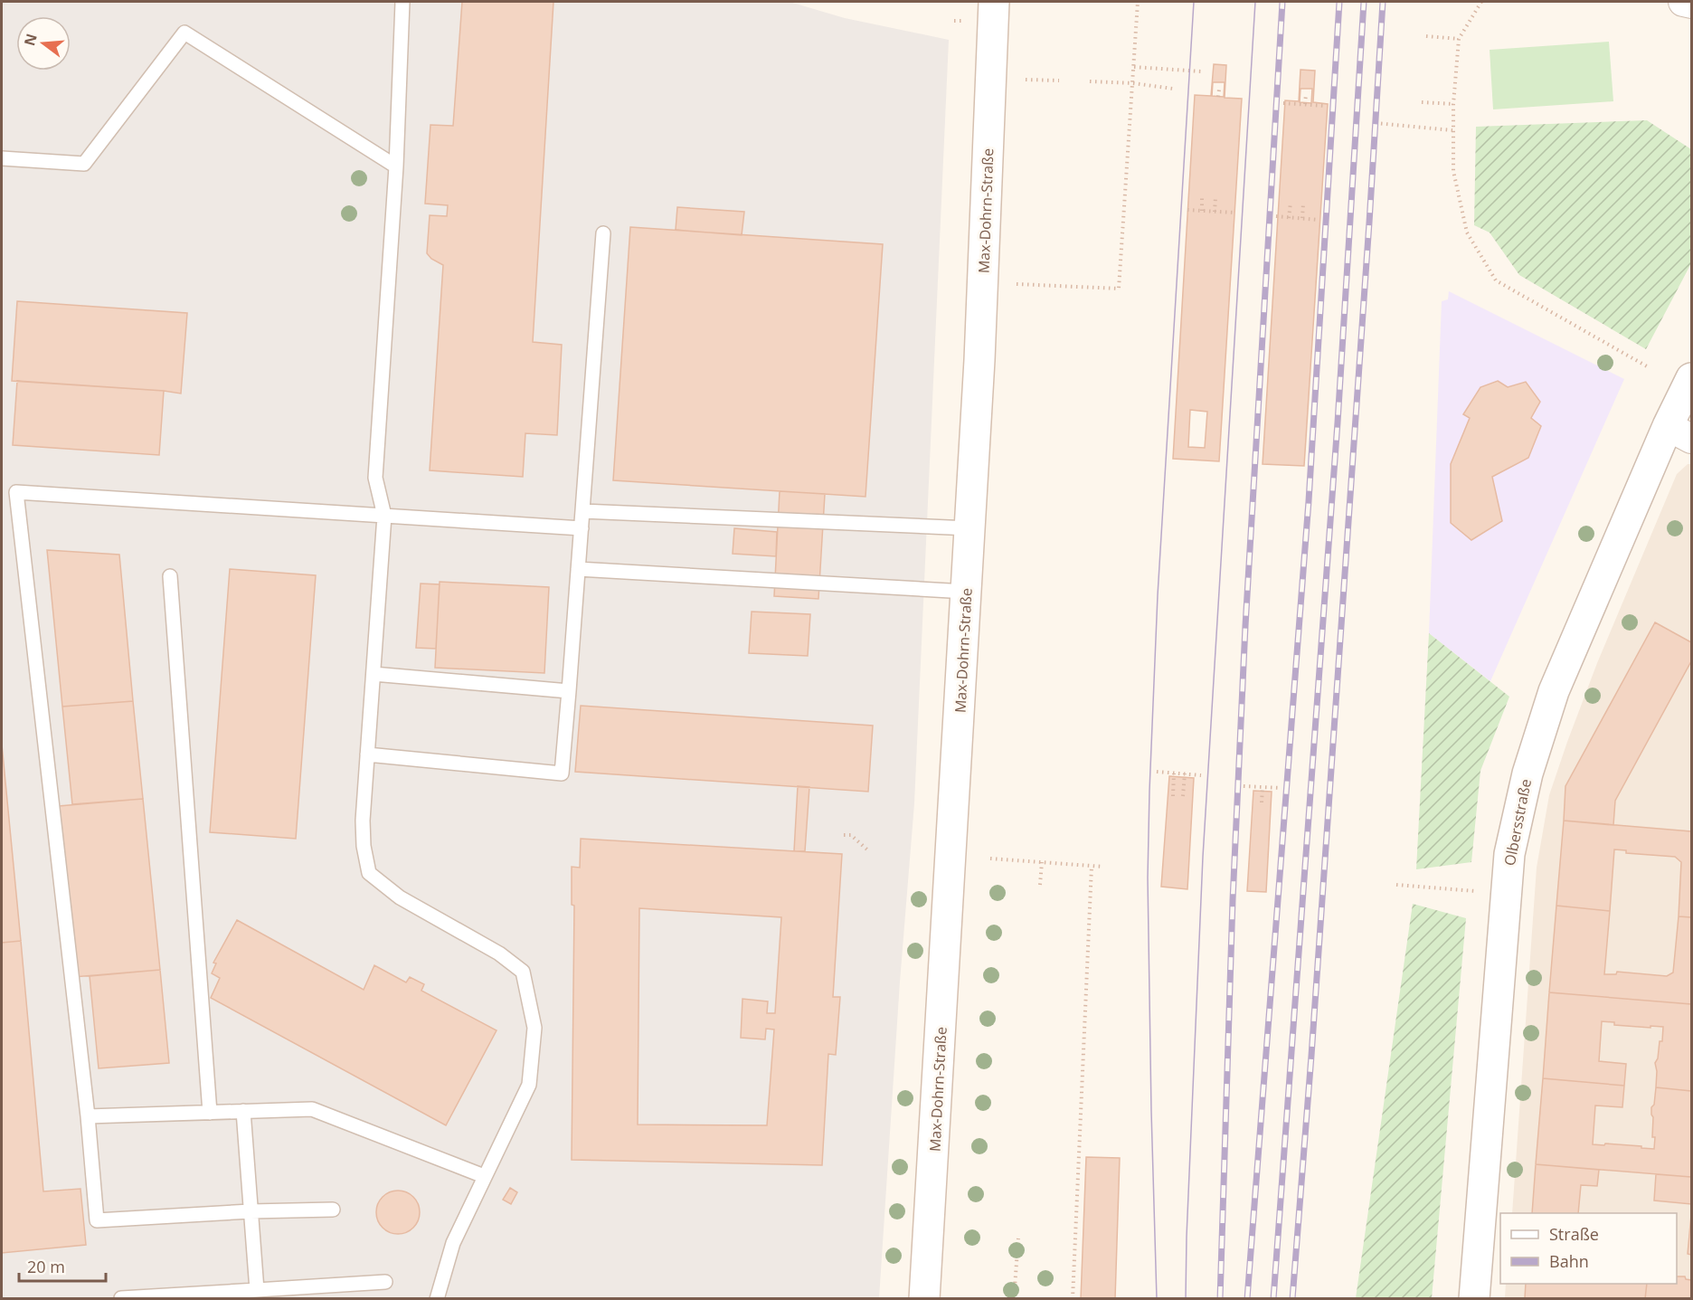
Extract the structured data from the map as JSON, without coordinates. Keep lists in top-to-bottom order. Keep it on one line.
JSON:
{"streets":{"main road":["Max-Dohrn-Straße","Olbersstraße"]},"legend":["Straße","Bahn"],"scale_bar":"20 m","north":"left"}
